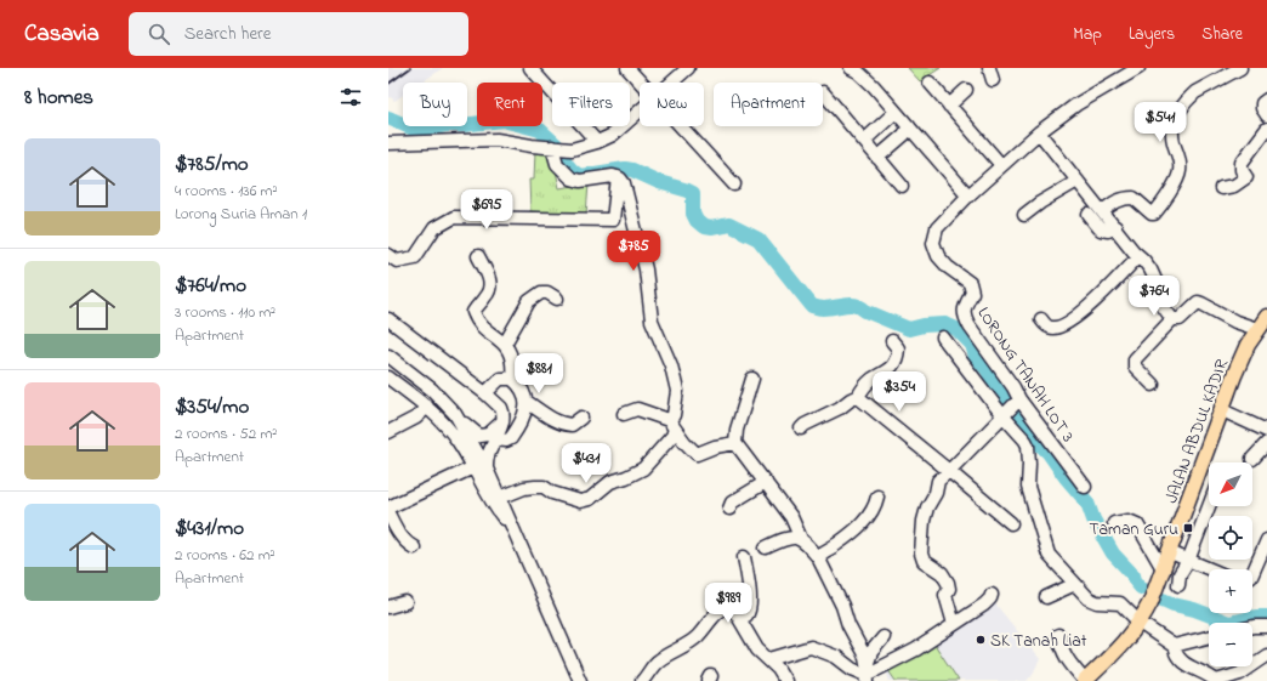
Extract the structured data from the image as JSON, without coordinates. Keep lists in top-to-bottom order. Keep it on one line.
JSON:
{"streets":{"main road":["JALAN ABDUL KADIR"],"street":["LORONG TANAH LOT 3"]},"places":{"transit":["Taman Guru"],"other":["SK Tanah Liat"]},"north":"bottom left","page":{"header":"Casavia","search":"Search here","nav":["Map","Layers","Share"],"heading":"8 homes","chip":["Buy","Rent","Filters","New","Apartment"],"price":["$541","$695","$785","$764","$881","$354","$431","$989"],"list":[{"name":"$785/mo","note":"4 rooms · 136 m² · Lorong Suria Aman 1"},{"name":"$764/mo","note":"3 rooms · 110 m² · Apartment"},{"name":"$354/mo","note":"2 rooms · 52 m² · Apartment"},{"name":"$431/mo","note":"2 rooms · 62 m² · Apartment"}],"map_buttons":["+","−"]}}
